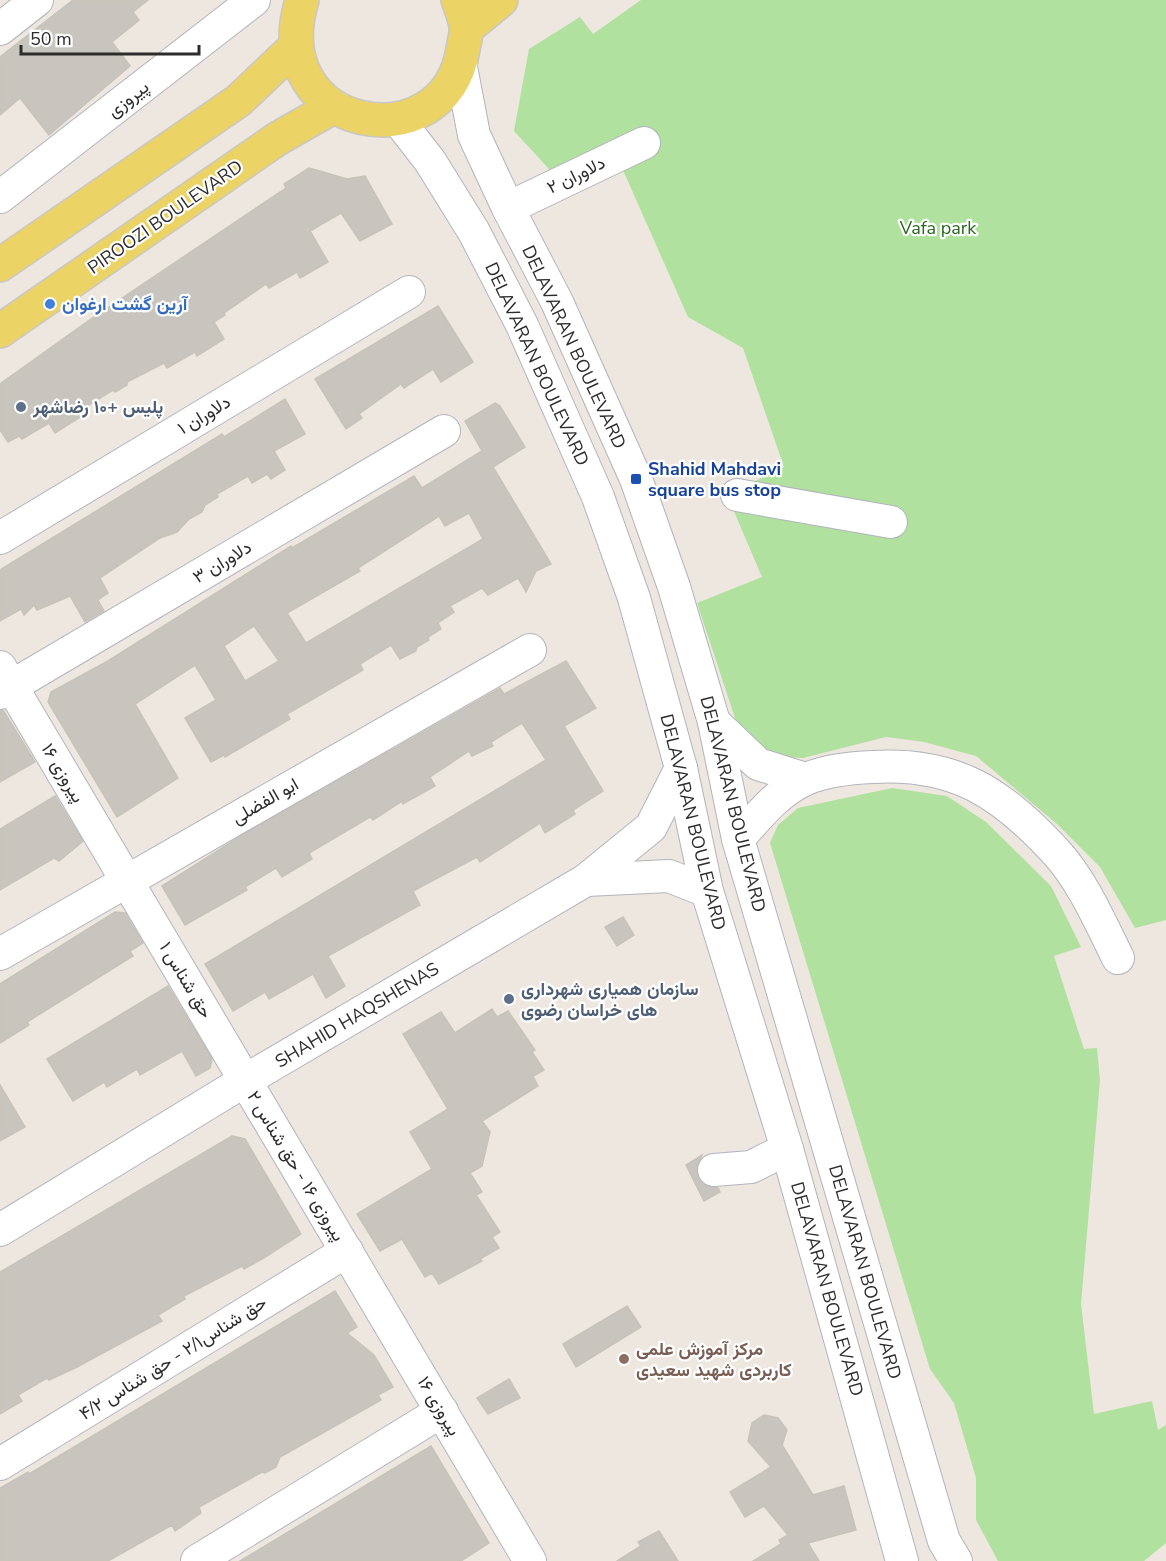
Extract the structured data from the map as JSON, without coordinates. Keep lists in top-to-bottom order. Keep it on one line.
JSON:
{"streets":{"main road":["PIROOZI BOULEVARD"],"street":["پیروزی","دلاوران ۲","DELAVARAN BOULEVARD","دلاوران ۱","دلاوران ۳","پیروزی ۱۶","ابو الفضلی","حق شناس ۱","SHAHID HAQSHENAS","پیروزی ۱۶ - حق شناس ۲","حق شناس۲/۱ - حق شناس ۴/۲"]},"crossings":[["دلاوران ۲","DELAVARAN BOULEVARD"],["DELAVARAN BOULEVARD","SHAHID HAQSHENAS"],["دلاوران ۳","پیروزی ۱۶"],["پیروزی ۱۶","ابو الفضلی"],["پیروزی ۱۶","حق شناس ۱"],["پیروزی ۱۶","پیروزی ۱۶ - حق شناس ۲"],["پیروزی ۱۶","حق شناس۲/۱ - حق شناس ۴/۲"],["ابو الفضلی","حق شناس ۱"],["حق شناس ۱","SHAHID HAQSHENAS"],["حق شناس ۱","پیروزی ۱۶ - حق شناس ۲"],["SHAHID HAQSHENAS","پیروزی ۱۶ - حق شناس ۲"],["پیروزی ۱۶ - حق شناس ۲","حق شناس۲/۱ - حق شناس ۴/۲"]],"parks":["Vafa park"],"places":{"other":["آرین گشت ارغوان","پلیس +۱۰ رضاشهر","سازمان همیاری شهرداری های خراسان رضوی","مرکز آموزش علمی کاربردی شهید سعیدی"],"transit":["Shahid Mahdavi square bus stop"]},"scale_bar":"50 m"}
